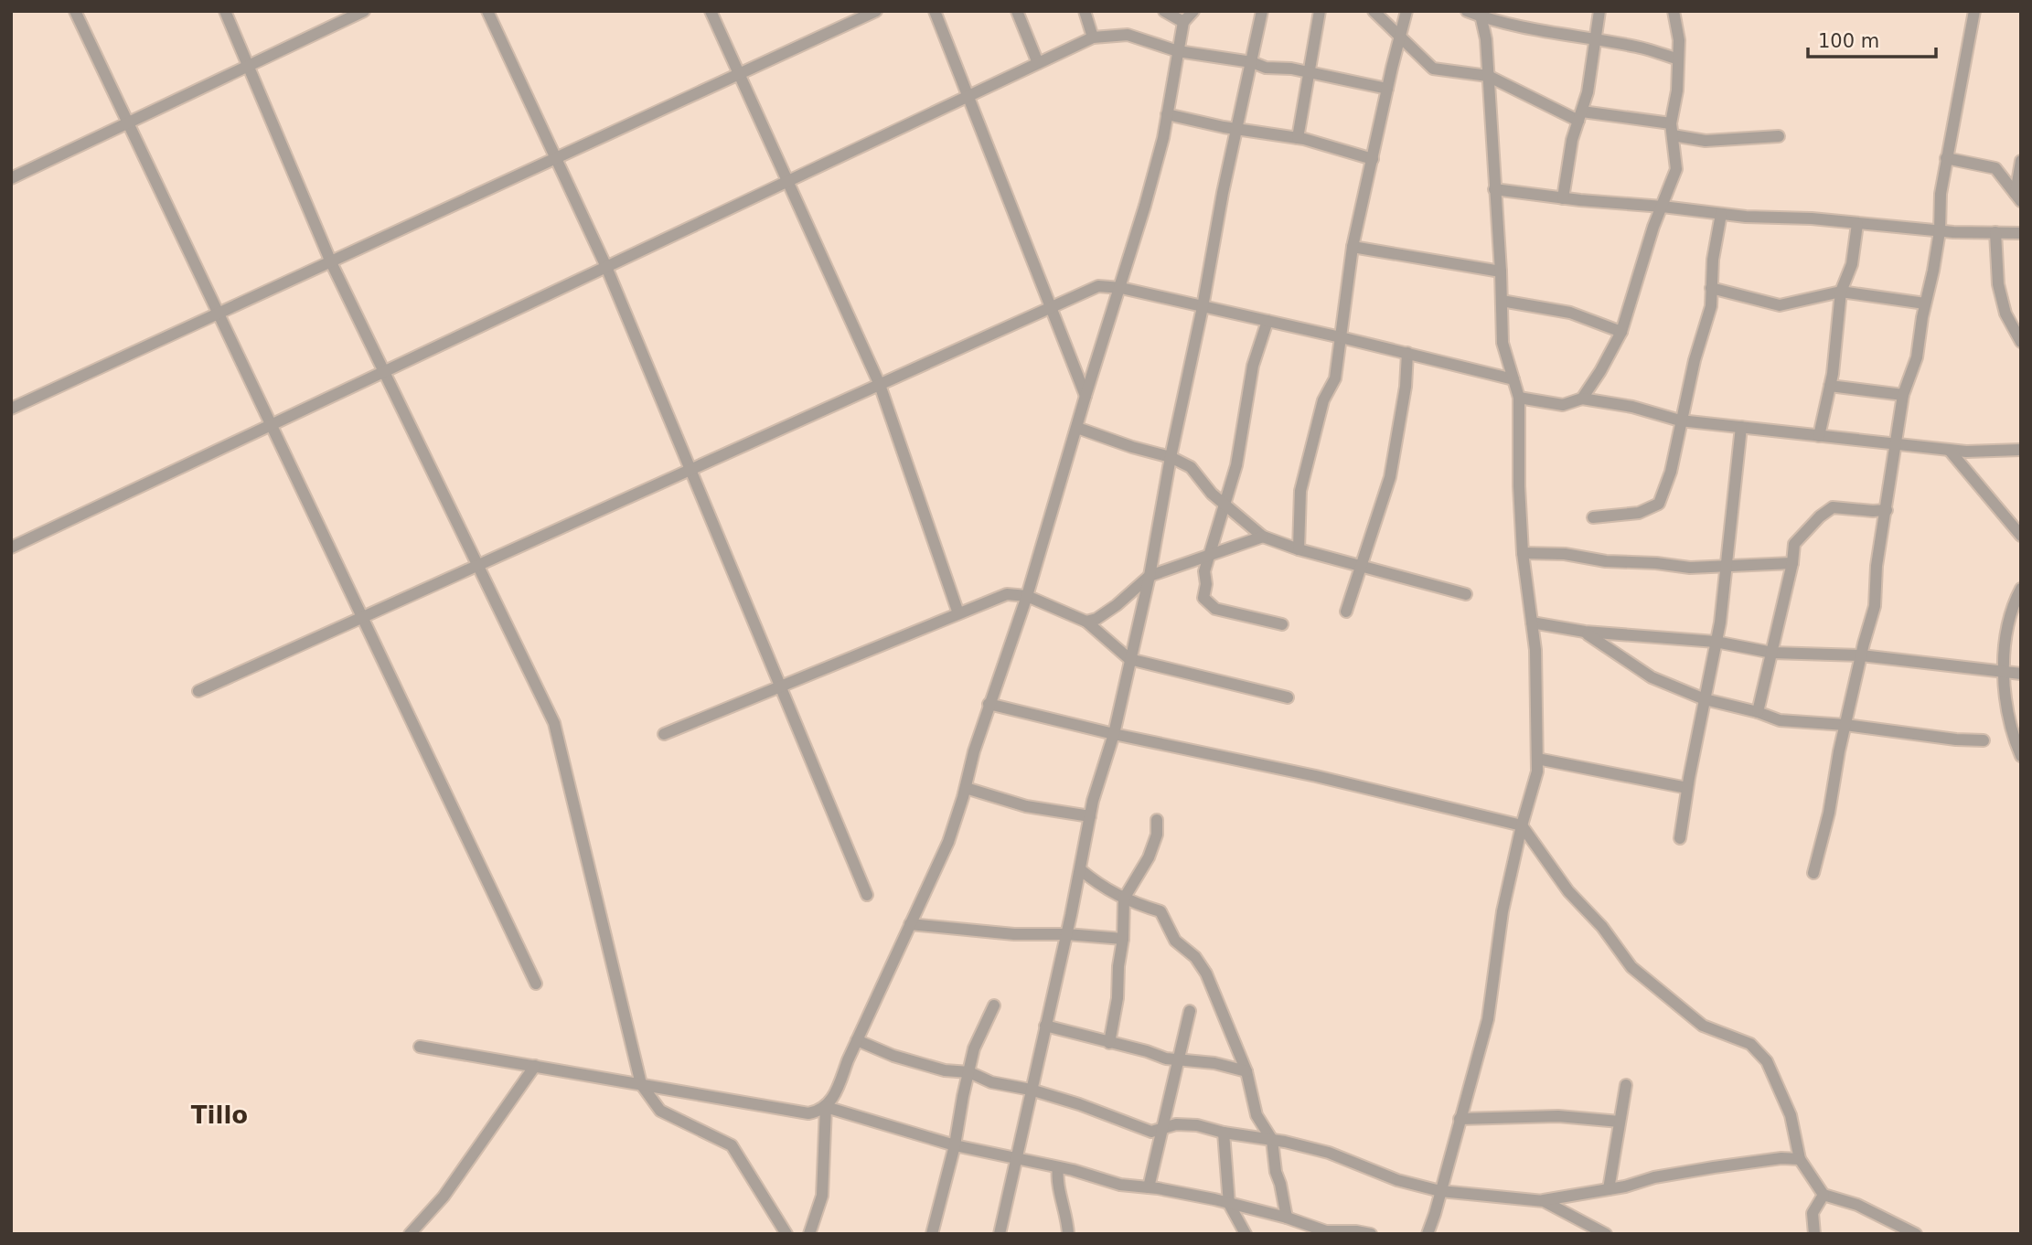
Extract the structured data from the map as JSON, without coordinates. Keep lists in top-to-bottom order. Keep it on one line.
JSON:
{"districts":["Tillo"],"scale_bar":"100 m"}
